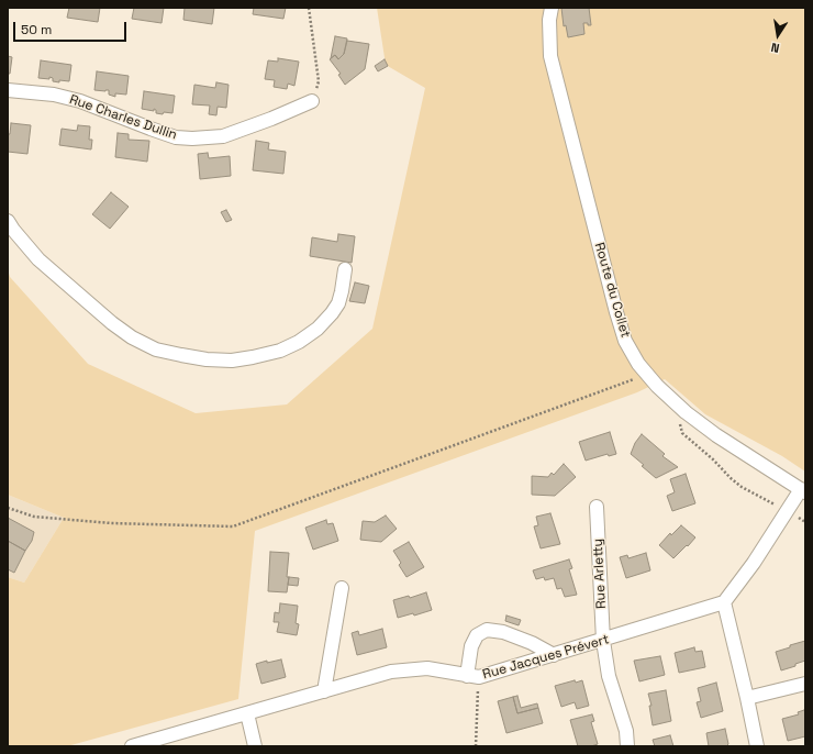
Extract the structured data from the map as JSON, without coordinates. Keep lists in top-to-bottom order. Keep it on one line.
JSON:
{"streets":{"street":["Rue Charles Dullin","Route du Collet","Rue Arletty","Rue Jacques Prévert"]},"crossings":[["Rue Arletty","Rue Jacques Prévert"]],"scale_bar":"50 m","north":"bottom"}
